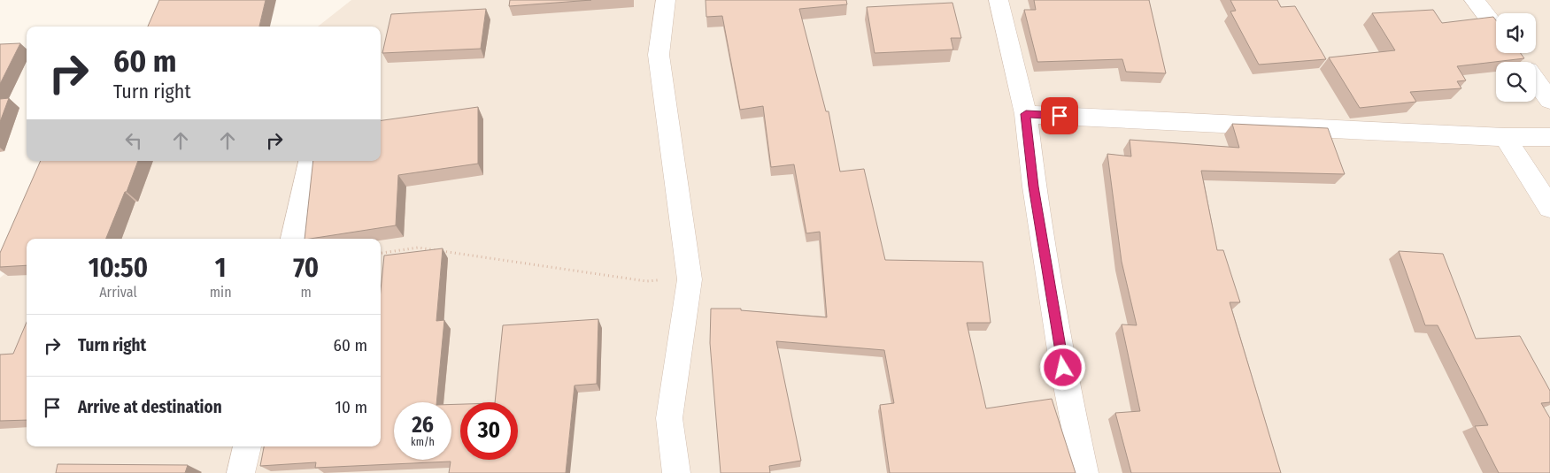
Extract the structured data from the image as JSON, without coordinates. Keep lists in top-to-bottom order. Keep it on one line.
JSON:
{"page":{"turn":["60 m","Turn right"],"eta":["10:50","Arrival","1","min","70","m"],"list":[{"name":"Turn right","value":"60 m"},{"name":"Arrive at destination","value":"10 m"}],"speed":"26 km/h","limit":"30"}}
